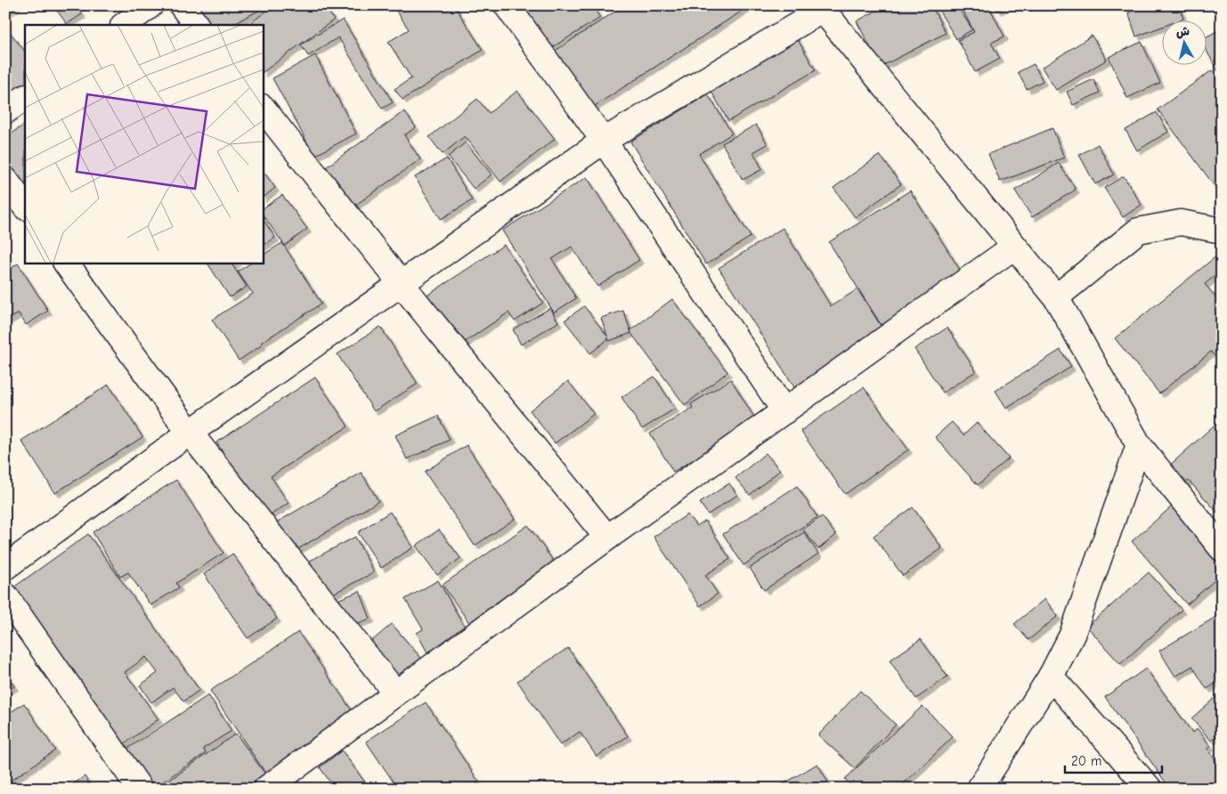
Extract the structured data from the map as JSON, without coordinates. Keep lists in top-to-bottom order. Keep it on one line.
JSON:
{"scale_bar":"20 m","north":"top"}
